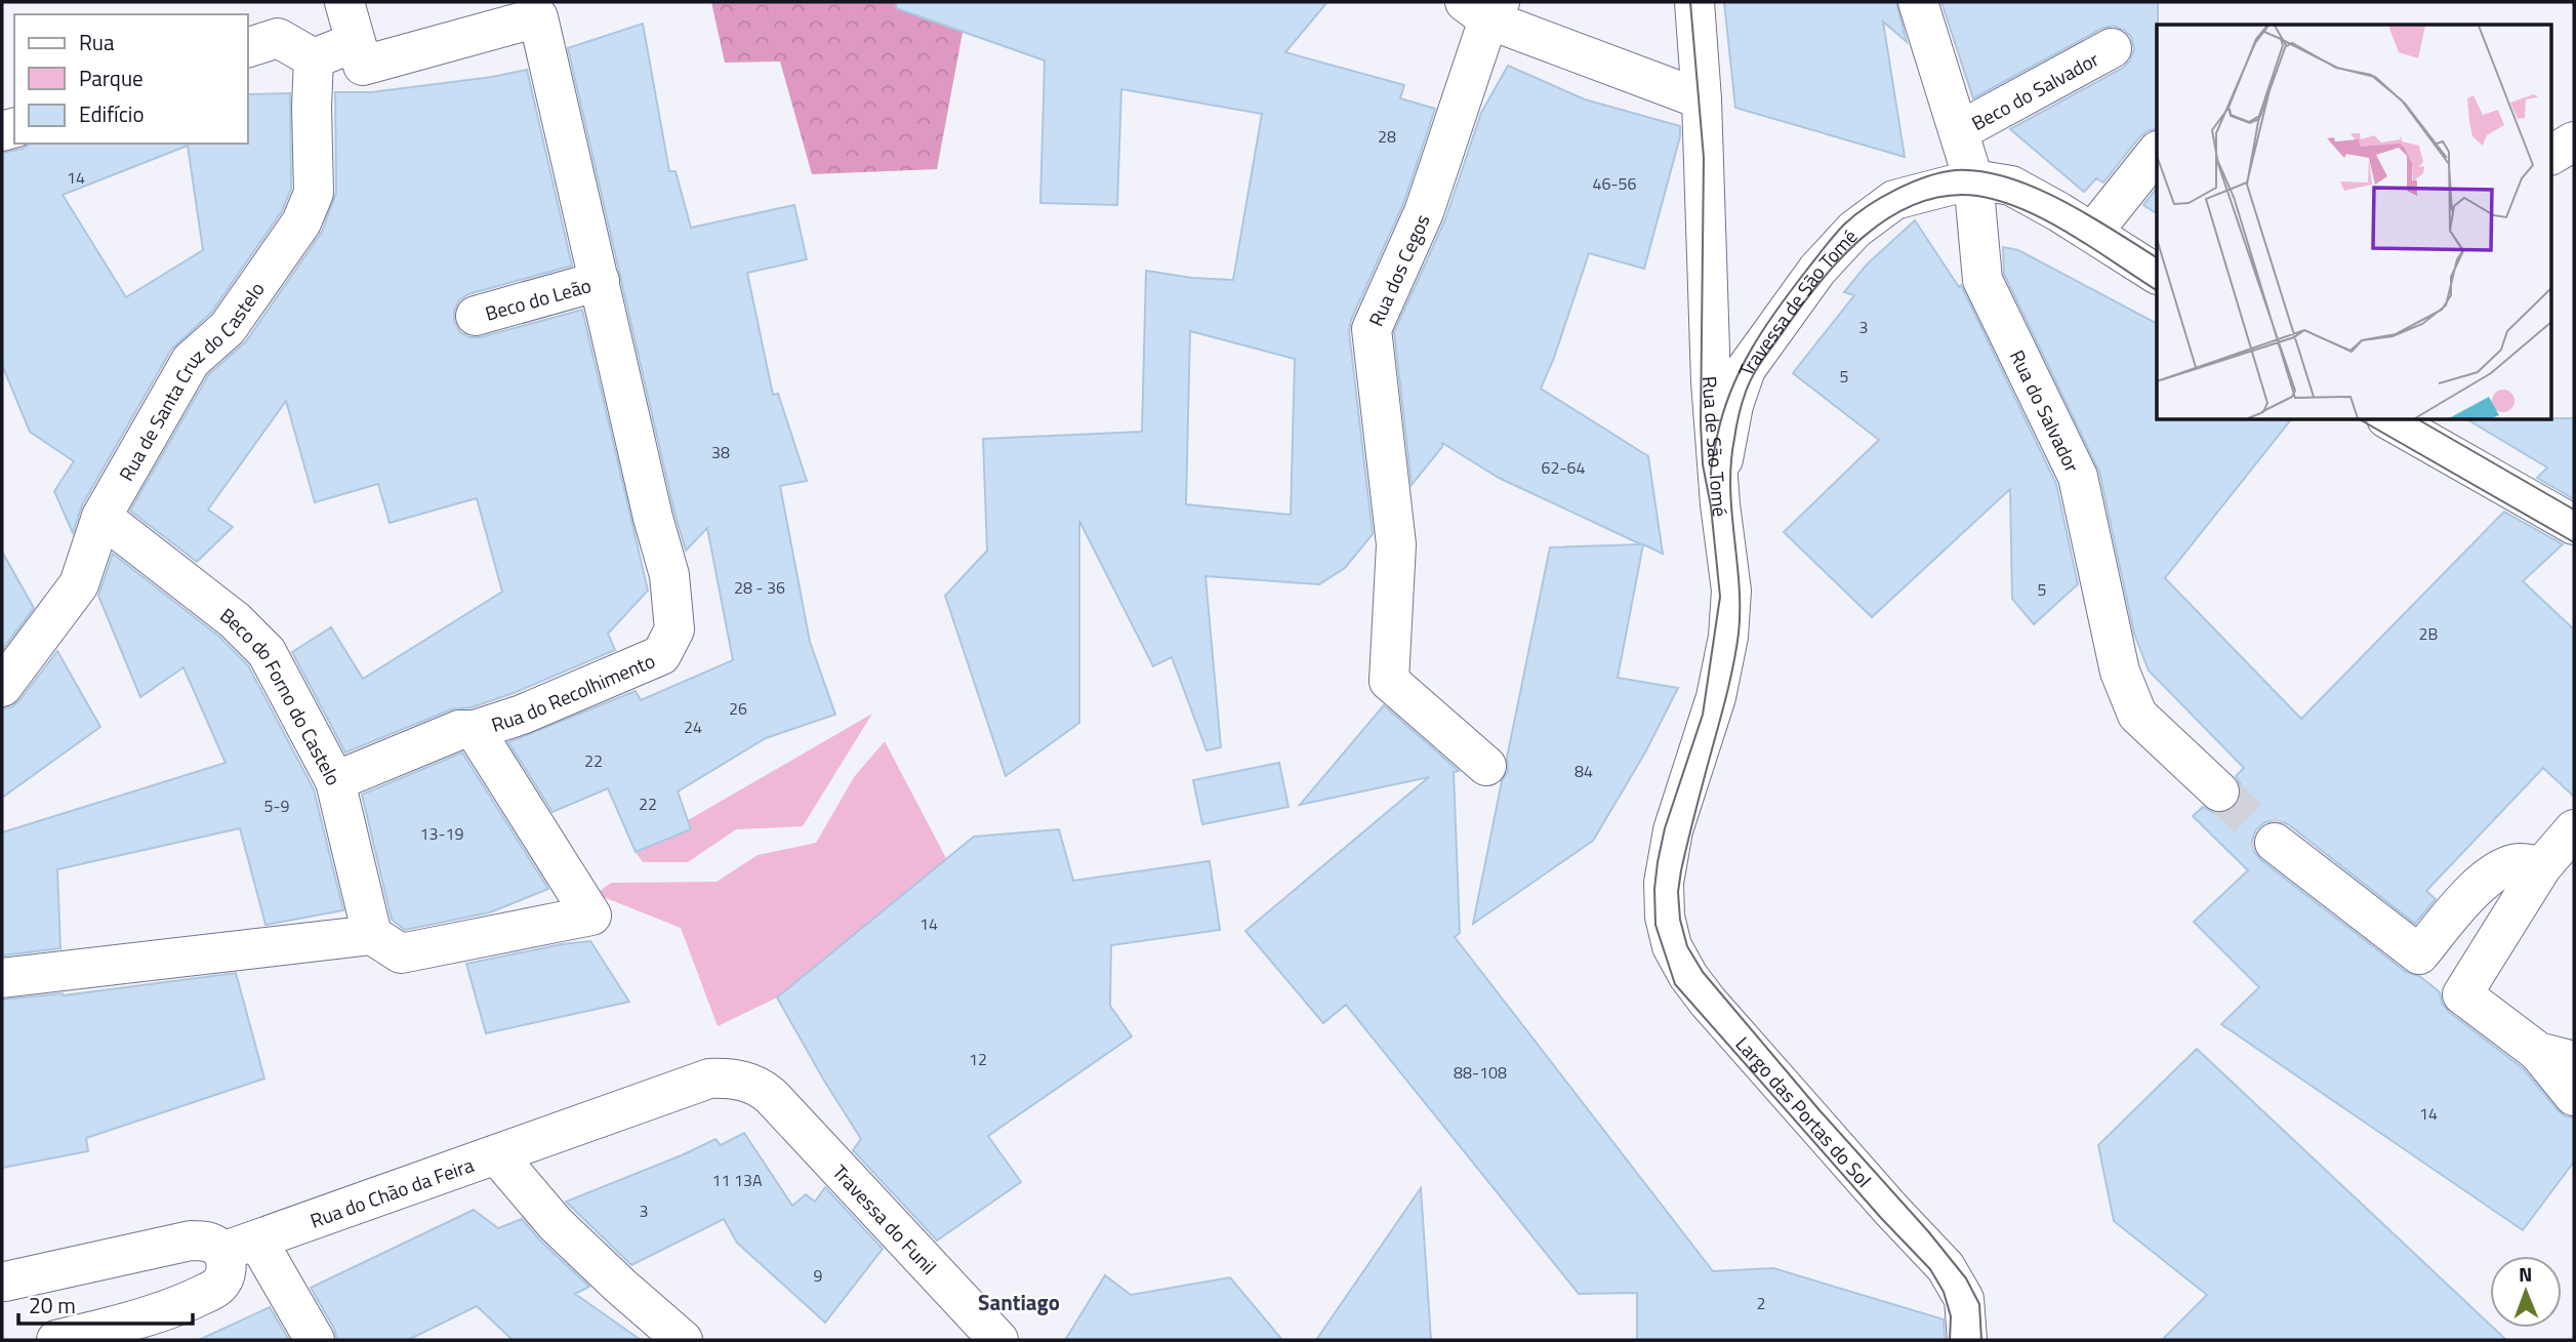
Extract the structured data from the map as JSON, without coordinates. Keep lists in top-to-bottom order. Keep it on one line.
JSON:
{"streets":{"street":["Beco do Salvador","Rua dos Cegos","Beco do Leão","Travessa de São Tomé","Rua de Santa Cruz do Castelo","Rua do Salvador","Rua de São Tomé","Rua do Recolhimento","Beco do Forno do Castelo","Largo das Portas do Sol","Rua do Chão da Feira","Travessa do Funil"]},"crossings":[["Beco do Salvador","Rua do Salvador"],["Beco do Leão","Rua do Recolhimento"],["Travessa de São Tomé","Rua do Salvador"],["Travessa de São Tomé","Rua de São Tomé"],["Rua de Santa Cruz do Castelo","Beco do Forno do Castelo"],["Rua de São Tomé","Largo das Portas do Sol"],["Rua do Recolhimento","Beco do Forno do Castelo"],["Rua do Chão da Feira","Travessa do Funil"]],"districts":["Santiago"],"house_numbers":["28","14","46-56","3","5","38","62-64","28 - 36","5","2B","26","24","22","84","22","5-9","13-19","14","12","88-108","14","11 13A","3","9","2"],"legend":["Rua","Parque","Edifício"],"scale_bar":"20 m","north":"top"}
